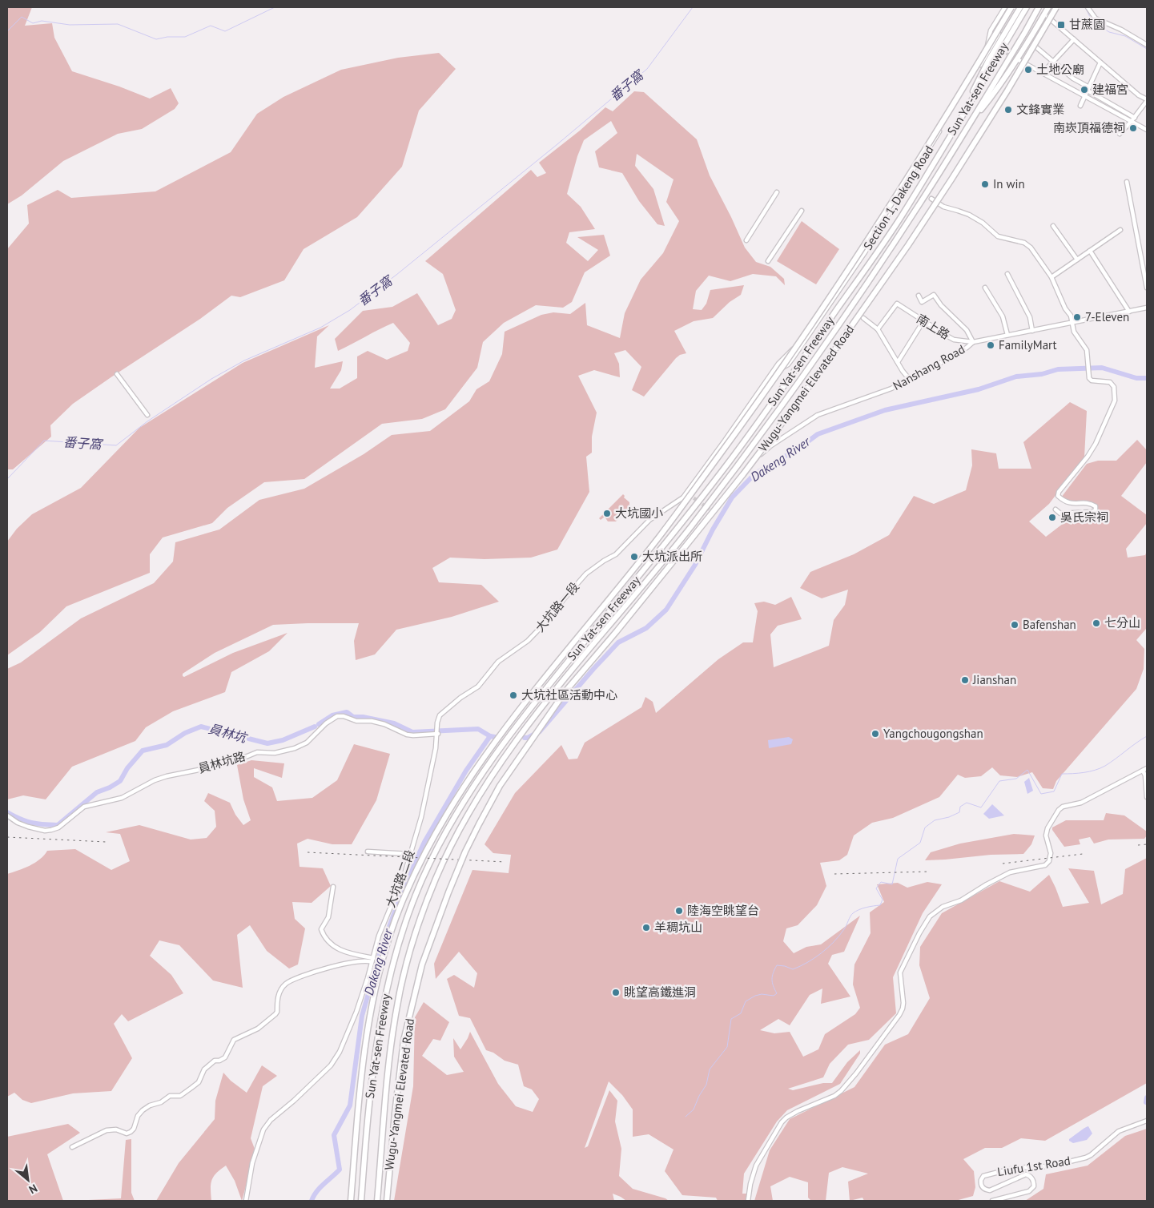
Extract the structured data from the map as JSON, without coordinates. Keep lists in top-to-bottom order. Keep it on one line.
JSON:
{"streets":{"highway":["Sun Yat-sen Freeway","Wugu-Yangmei Elevated Road"],"street":["Section 1, Dakeng Road","南上路","Nanshang Road","大坑路一段","員林坑路","大坑路二段","Liufu 1st Road"]},"crossings":[["Section 1, Dakeng Road","大坑路一段"],["南上路","Nanshang Road"],["大坑路一段","員林坑路"],["大坑路一段","大坑路二段"],["員林坑路","大坑路二段"]],"water":["番子窩","Dakeng River","員林坑"],"places":{"transit":["甘蔗園"],"other":["土地公廟","建福宮","文鋒實業","南崁頂福德祠","In win","7-Eleven","FamilyMart","大坑國小","吳氏宗祠","大坑派出所","七分山","Bafenshan","Jianshan","大坑社區活動中心","Yangchougongshan","陸海空眺望台","羊稠坑山","眺望高鐵進洞"]},"north":"bottom right"}
